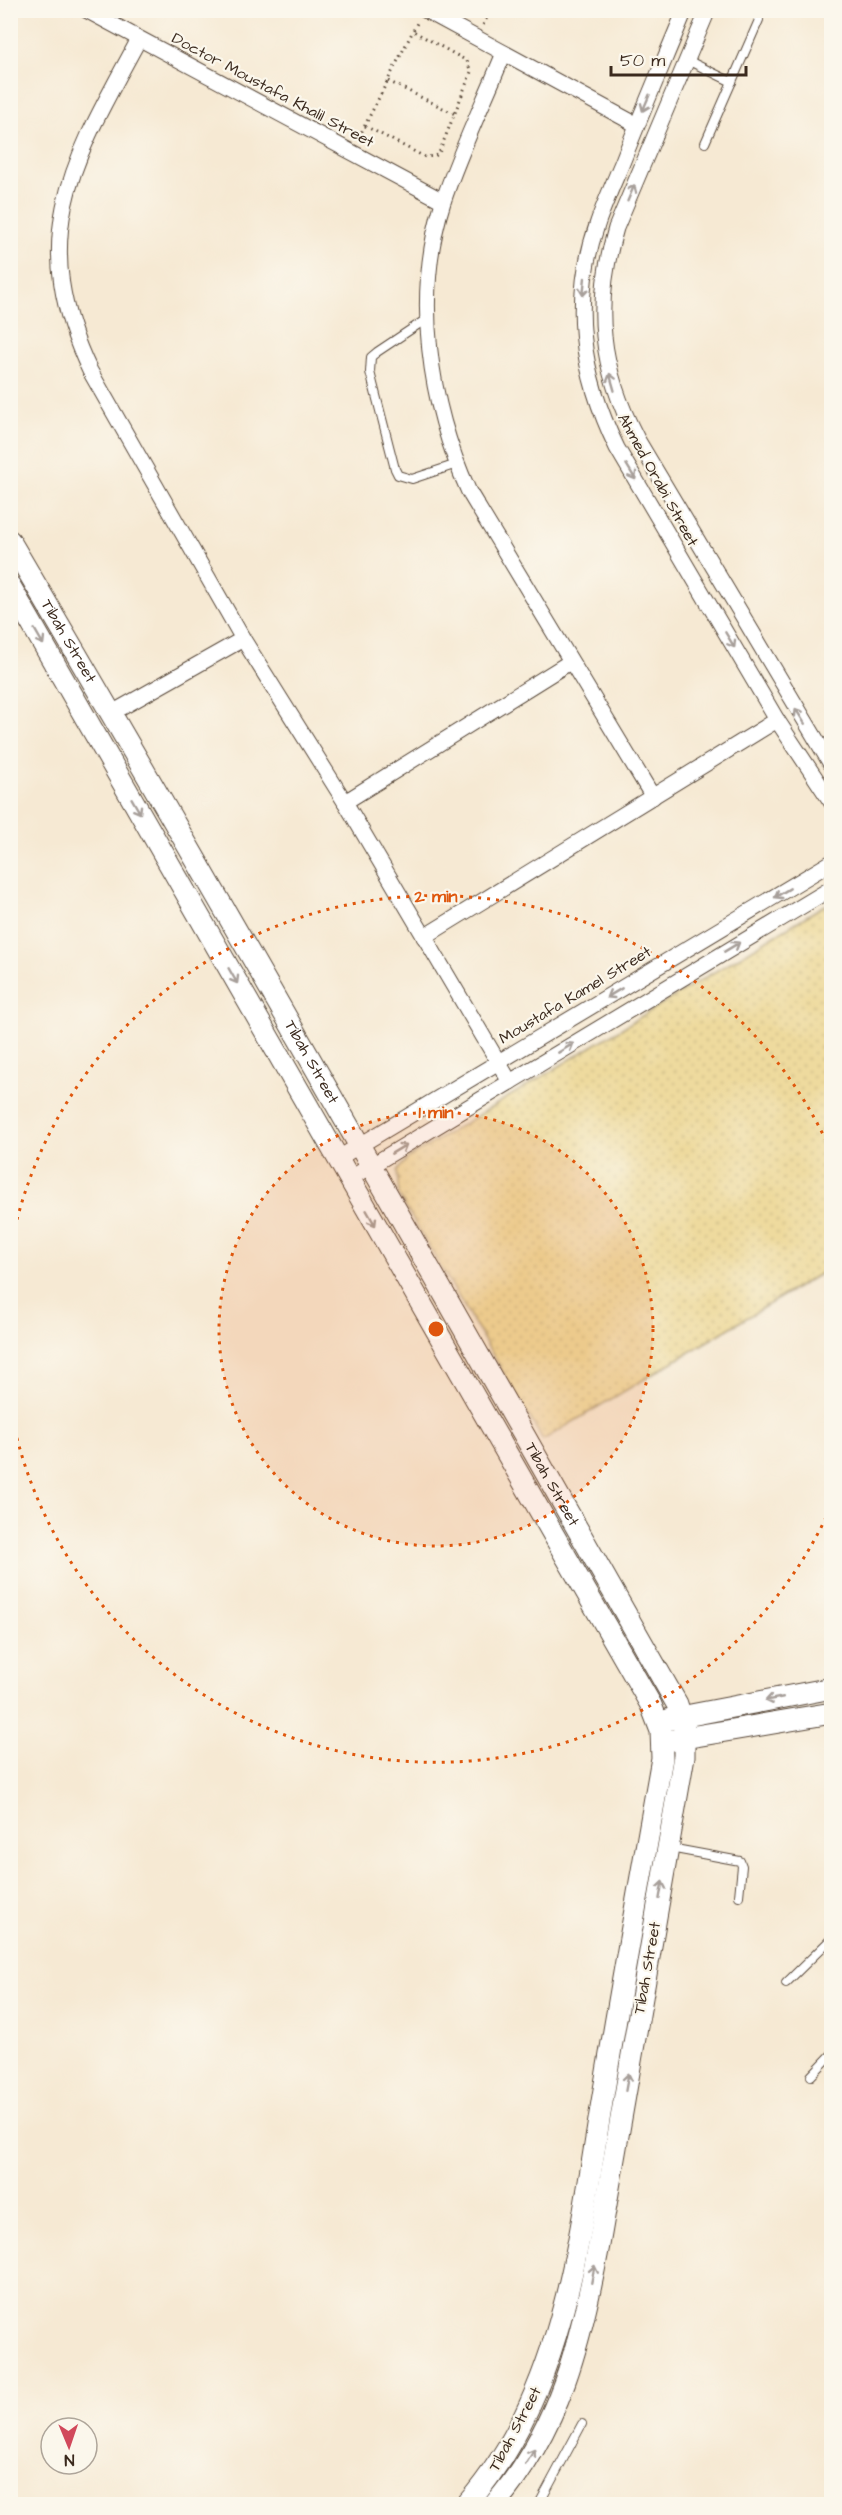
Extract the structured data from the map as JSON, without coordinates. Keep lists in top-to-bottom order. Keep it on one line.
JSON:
{"streets":{"main road":["Tibah Street"],"street":["Doctor Moustafa Khalil Street","Ahmed Orabi Street","Moustafa Kamel Street"]},"crossings":[["Tibah Street","Moustafa Kamel Street"]],"scale_bar":"50 m","north":"bottom","rings":["2 min","1 min"]}
